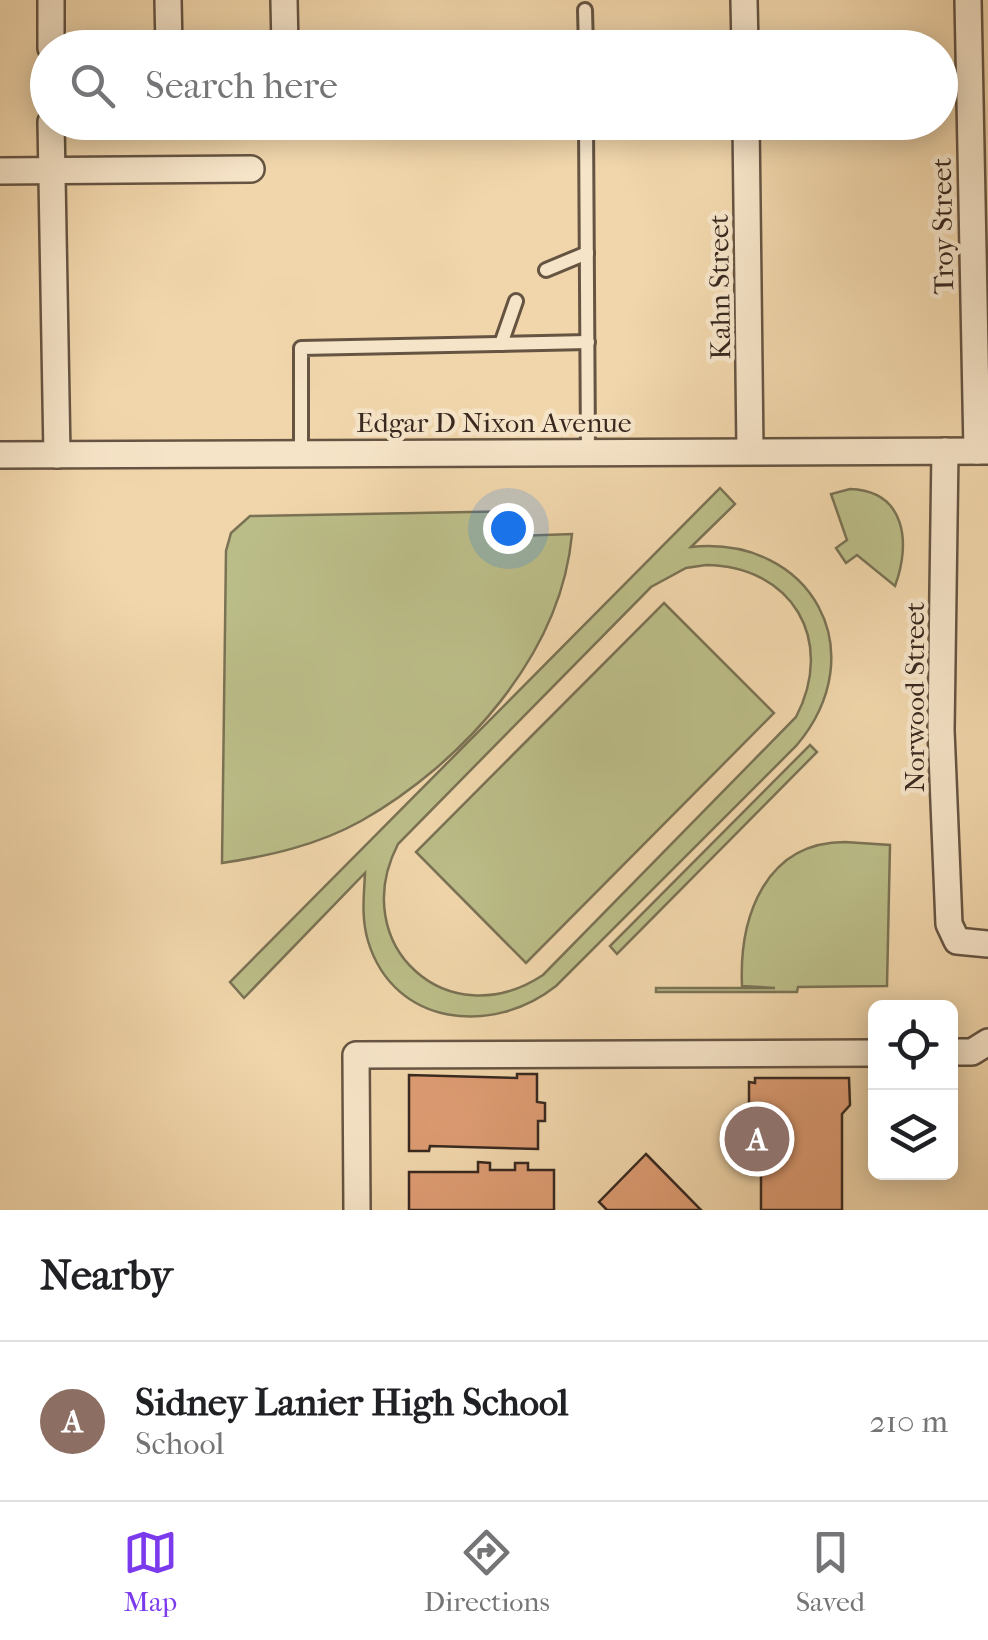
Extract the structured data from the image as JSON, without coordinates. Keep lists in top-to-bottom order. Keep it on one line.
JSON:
{"streets":{"street":["Troy Street","Kahn Street","Edgar D Nixon Avenue","Norwood Street"]},"crossings":[["Troy Street","Edgar D Nixon Avenue"],["Kahn Street","Edgar D Nixon Avenue"],["Edgar D Nixon Avenue","Norwood Street"]],"page":{"search":"Search here","pins":"A","heading":"Nearby","list":[{"mark":"A","name":"Sidney Lanier High School","note":"School","value":"210 m"}],"nav":["Map","Directions","Saved"]}}
